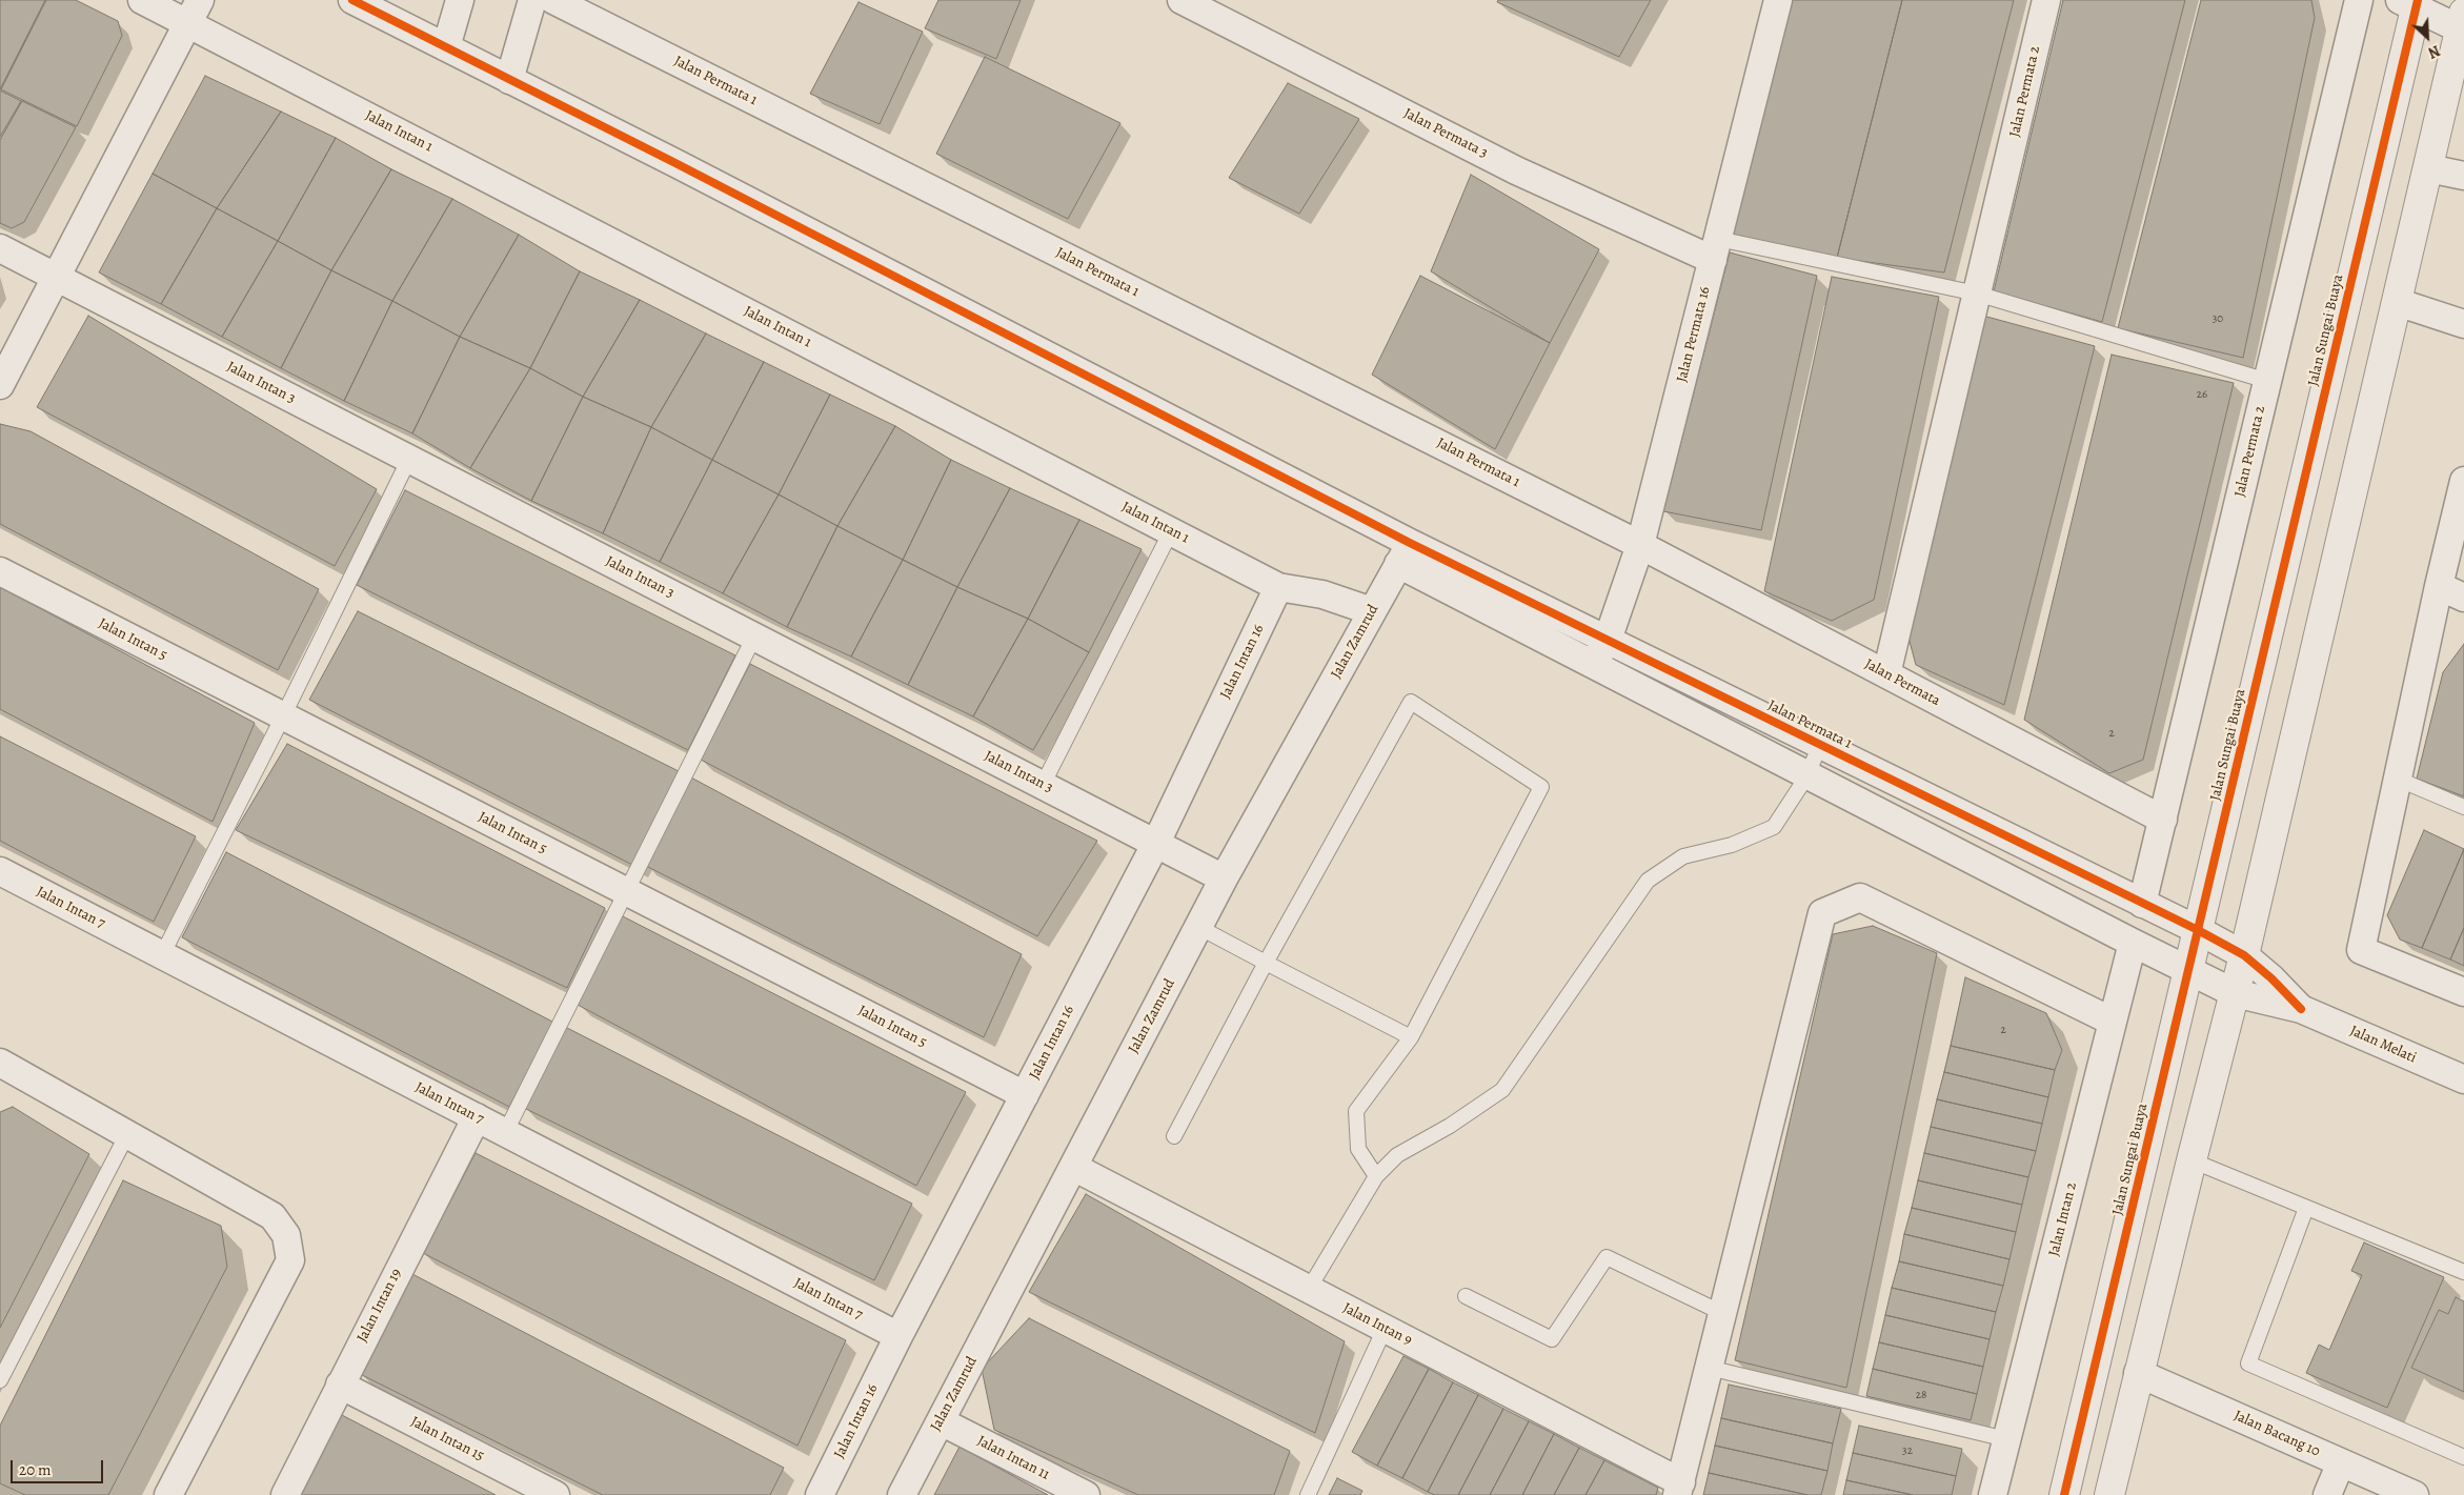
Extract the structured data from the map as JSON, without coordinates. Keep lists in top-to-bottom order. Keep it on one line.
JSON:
{"streets":{"street":["Jalan Permata 1","Jalan Permata 2","Jalan Intan 1","Jalan Permata 3","Jalan Sungai Buaya","Jalan Permata 16","Jalan Intan 3","Jalan Intan 5","Jalan Zamrud","Jalan Intan 16","Jalan Permata","Jalan Intan 7","Jalan Melati","Jalan Intan 2","Jalan Intan 19","Jalan Intan 9","Jalan Bacang 10","Jalan Intan 15","Jalan Intan 11"]},"crossings":[["Jalan Permata 1","Jalan Permata 2"],["Jalan Permata 1","Jalan Sungai Buaya"],["Jalan Permata 1","Jalan Permata 16"],["Jalan Permata 1","Jalan Zamrud"],["Jalan Permata 1","Jalan Permata"],["Jalan Permata 1","Jalan Melati"],["Jalan Permata 2","Jalan Permata"],["Jalan Intan 1","Jalan Zamrud"],["Jalan Intan 1","Jalan Intan 16"],["Jalan Permata 3","Jalan Permata 16"],["Jalan Sungai Buaya","Jalan Melati"],["Jalan Permata 16","Jalan Permata"],["Jalan Intan 3","Jalan Zamrud"],["Jalan Intan 3","Jalan Intan 16"],["Jalan Intan 5","Jalan Intan 16"],["Jalan Zamrud","Jalan Intan 9"],["Jalan Zamrud","Jalan Intan 11"],["Jalan Intan 16","Jalan Intan 7"],["Jalan Intan 7","Jalan Intan 19"],["Jalan Intan 19","Jalan Intan 15"]],"house_numbers":["30","26","2","2","28","32"],"scale_bar":"20 m","north":"bottom right"}
